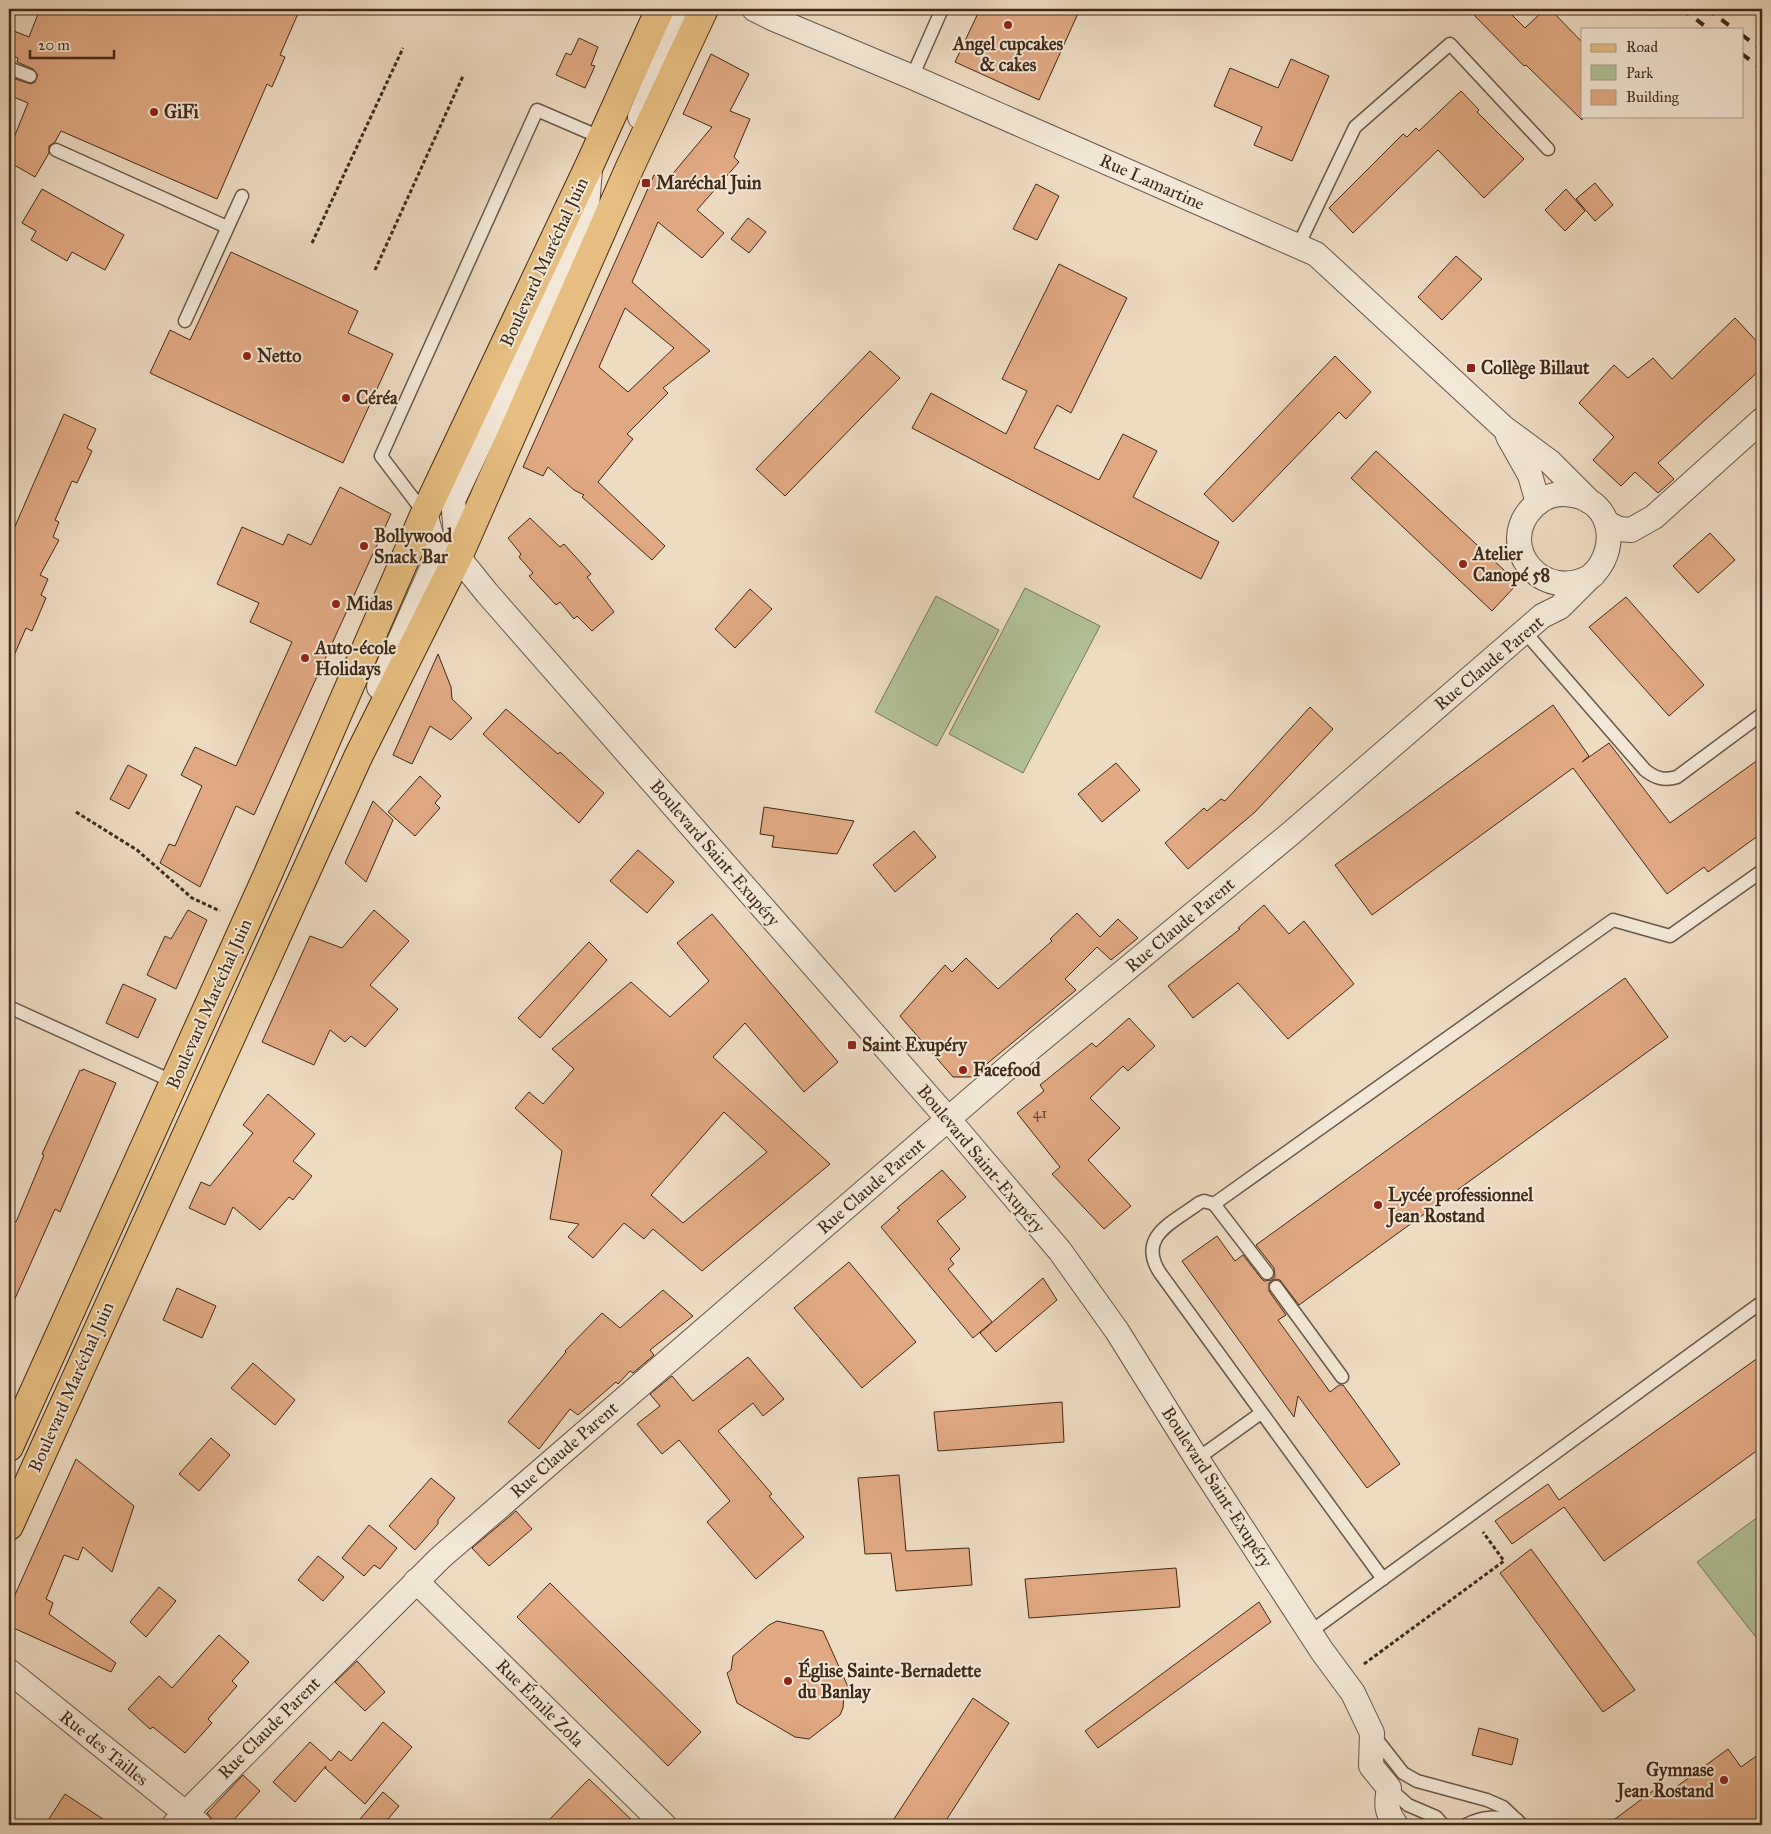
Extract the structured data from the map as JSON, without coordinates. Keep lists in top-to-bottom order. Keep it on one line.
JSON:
{"streets":{"main road":["Boulevard Maréchal Juin"],"street":["Rue Lamartine","Rue Claude Parent","Boulevard Saint-Exupéry","Rue Émile Zola","Rue des Tailles"]},"crossings":[["Rue Lamartine","Rue Claude Parent"],["Boulevard Maréchal Juin","Boulevard Saint-Exupéry"],["Rue Claude Parent","Boulevard Saint-Exupéry"],["Rue Claude Parent","Rue Émile Zola"],["Rue Claude Parent","Rue des Tailles"]],"places":{"other":["Angel cupcakes & cakes","GiFi","Netto","Céréa","Bollywood Snack Bar","Atelier Canopé 58","Midas","Auto-école Holidays","Facefood","Lycée professionnel Jean Rostand","Église Sainte-Bernadette du Banlay","Gymnase Jean Rostand"],"transit":["Maréchal Juin","Collège Billaut","Saint Exupéry"]},"house_numbers":["41"],"legend":["Road","Park","Building"],"scale_bar":"20 m"}
